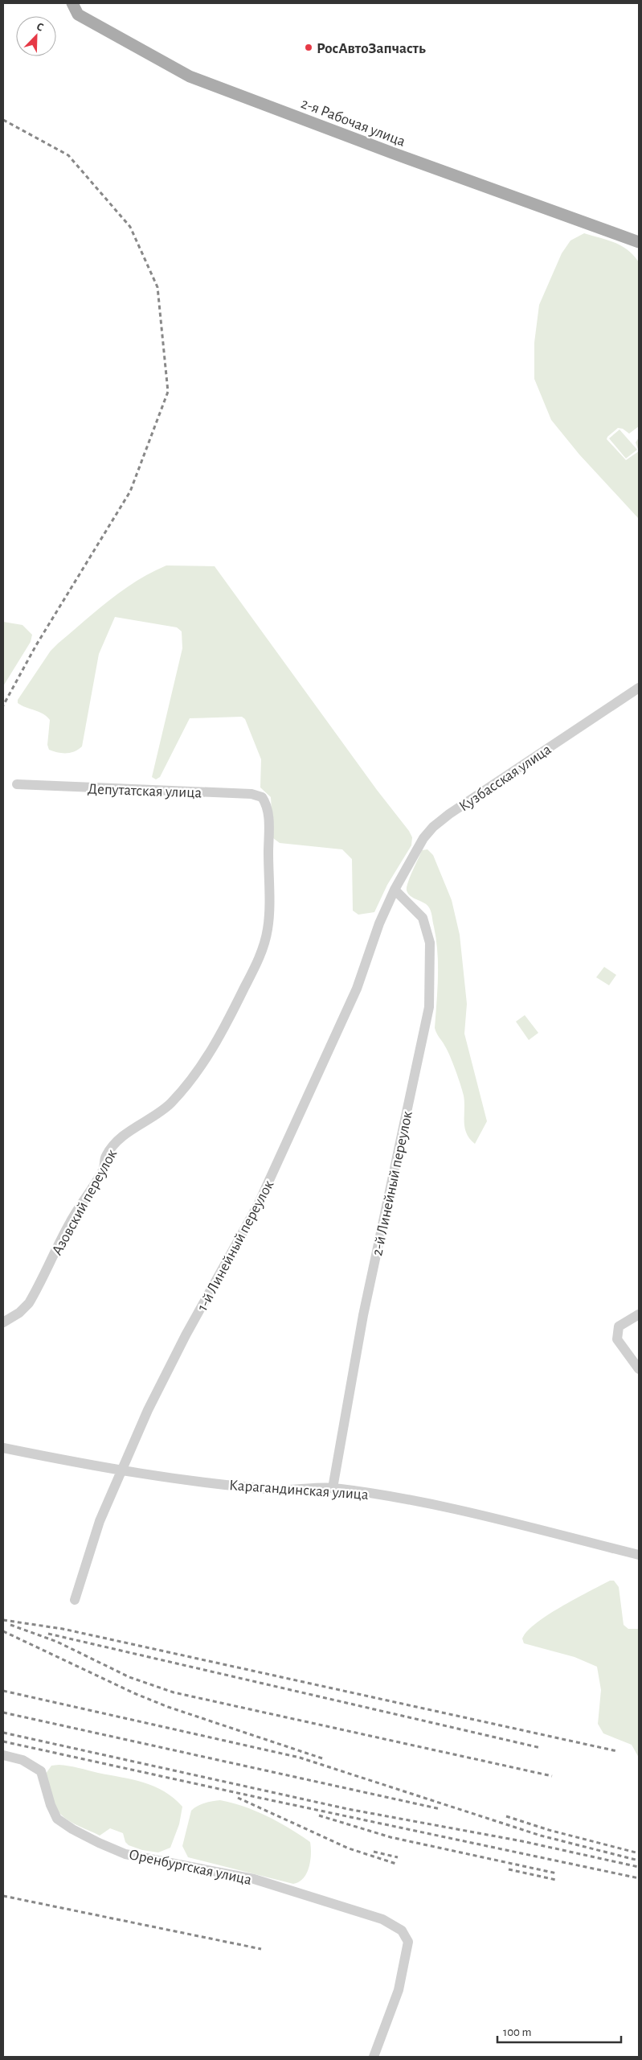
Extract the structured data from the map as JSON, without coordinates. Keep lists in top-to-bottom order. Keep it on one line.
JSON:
{"streets":{"main road":["2-я Рабочая улица"],"street":["Кузбасская улица","Депутатская улица","2-й Линейный переулок","Азовский переулок","1-й Линейный переулок","Карагандинская улица","Оренбургская улица"]},"crossings":[["Кузбасская улица","2-й Линейный переулок"],["Кузбасская улица","1-й Линейный переулок"],["Депутатская улица","Азовский переулок"],["2-й Линейный переулок","1-й Линейный переулок"],["2-й Линейный переулок","Карагандинская улица"],["1-й Линейный переулок","Карагандинская улица"]],"places":["РосАвтоЗапчасть"],"scale_bar":"100 m","north":"top right"}
